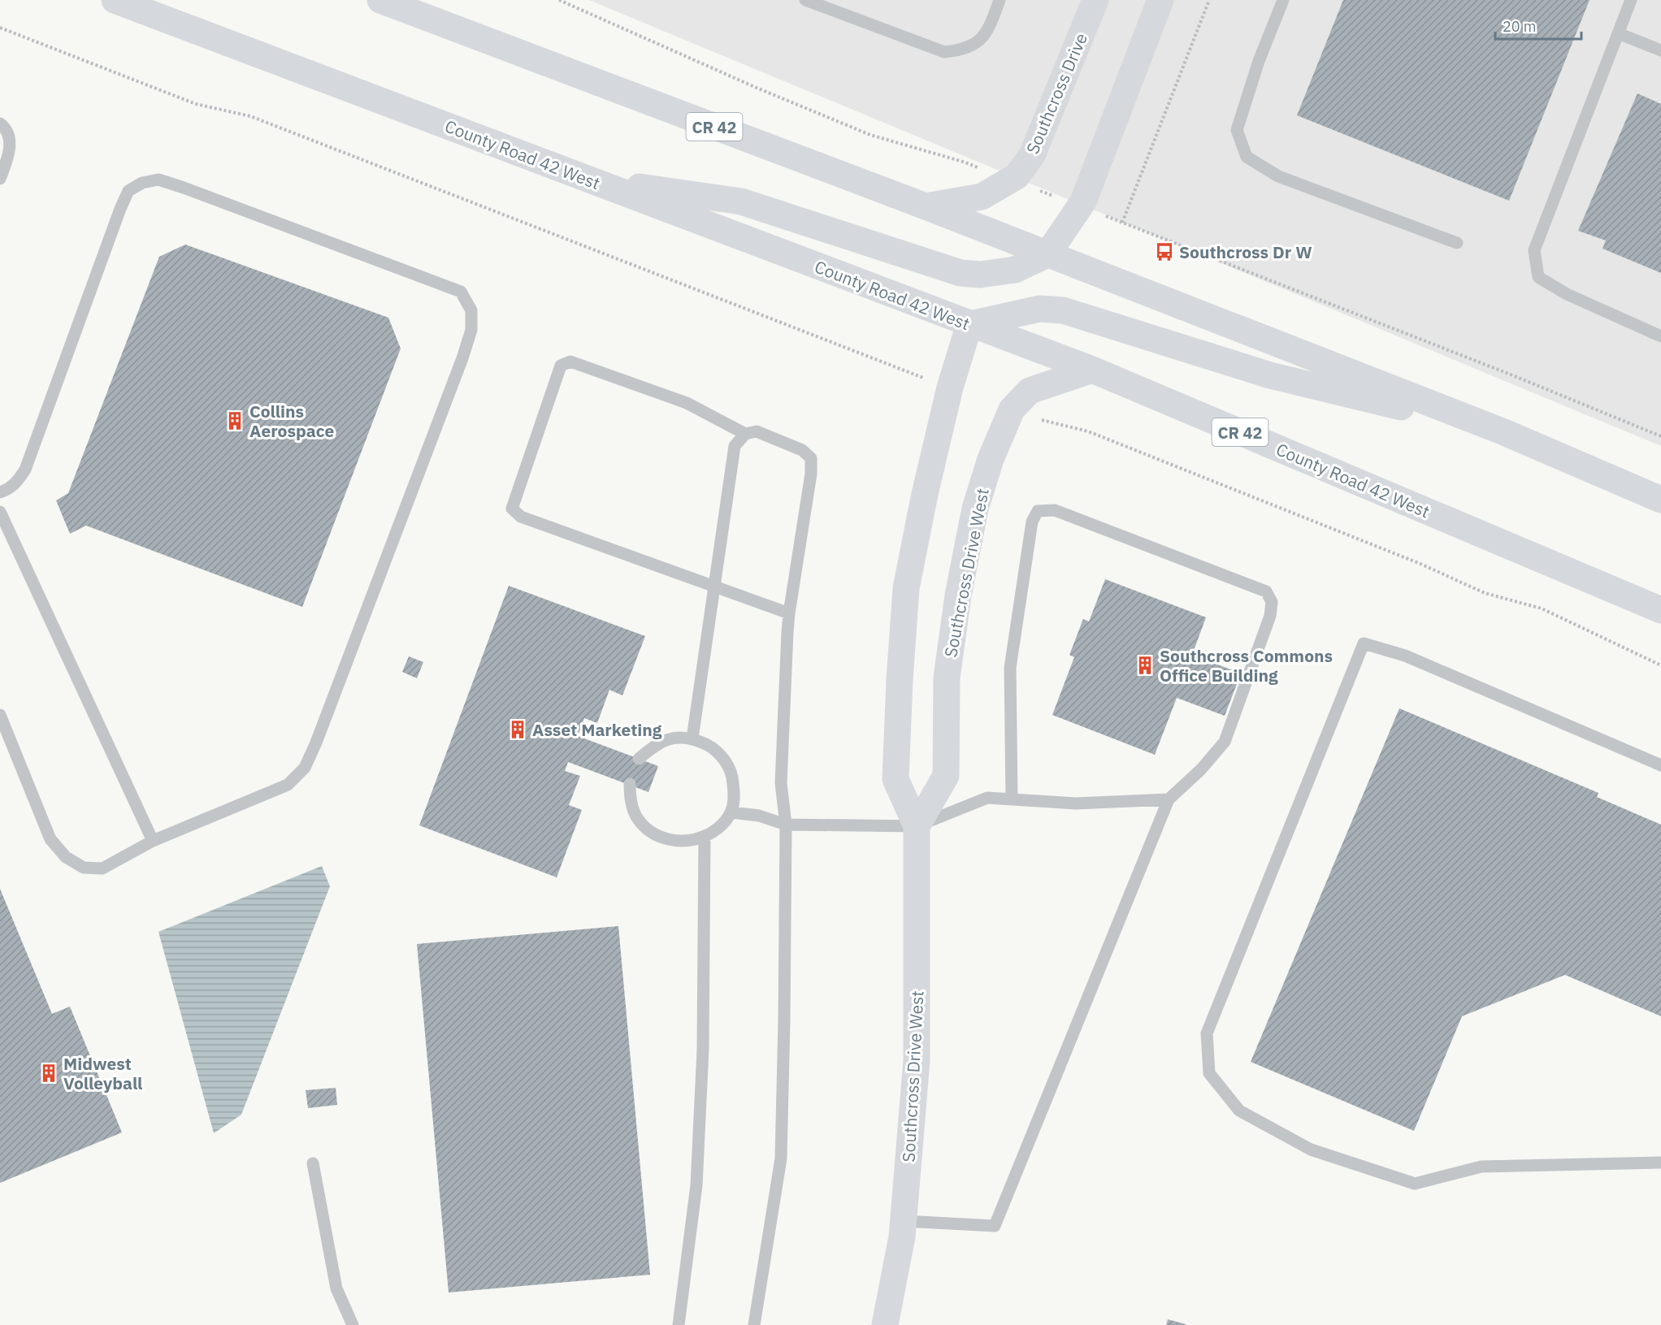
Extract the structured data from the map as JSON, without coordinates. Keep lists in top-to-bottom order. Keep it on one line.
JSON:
{"streets":{"main road":["Southcross Drive","CR 42","County Road 42 West","Southcross Drive West"]},"crossings":[["Southcross Drive","CR 42"],["County Road 42 West","Southcross Drive West"]],"places":{"bus stop":["Southcross Dr W"],"building":["Collins Aerospace","Southcross Commons Office Building","Asset Marketing","Midwest Volleyball"]},"scale_bar":"20 m"}
